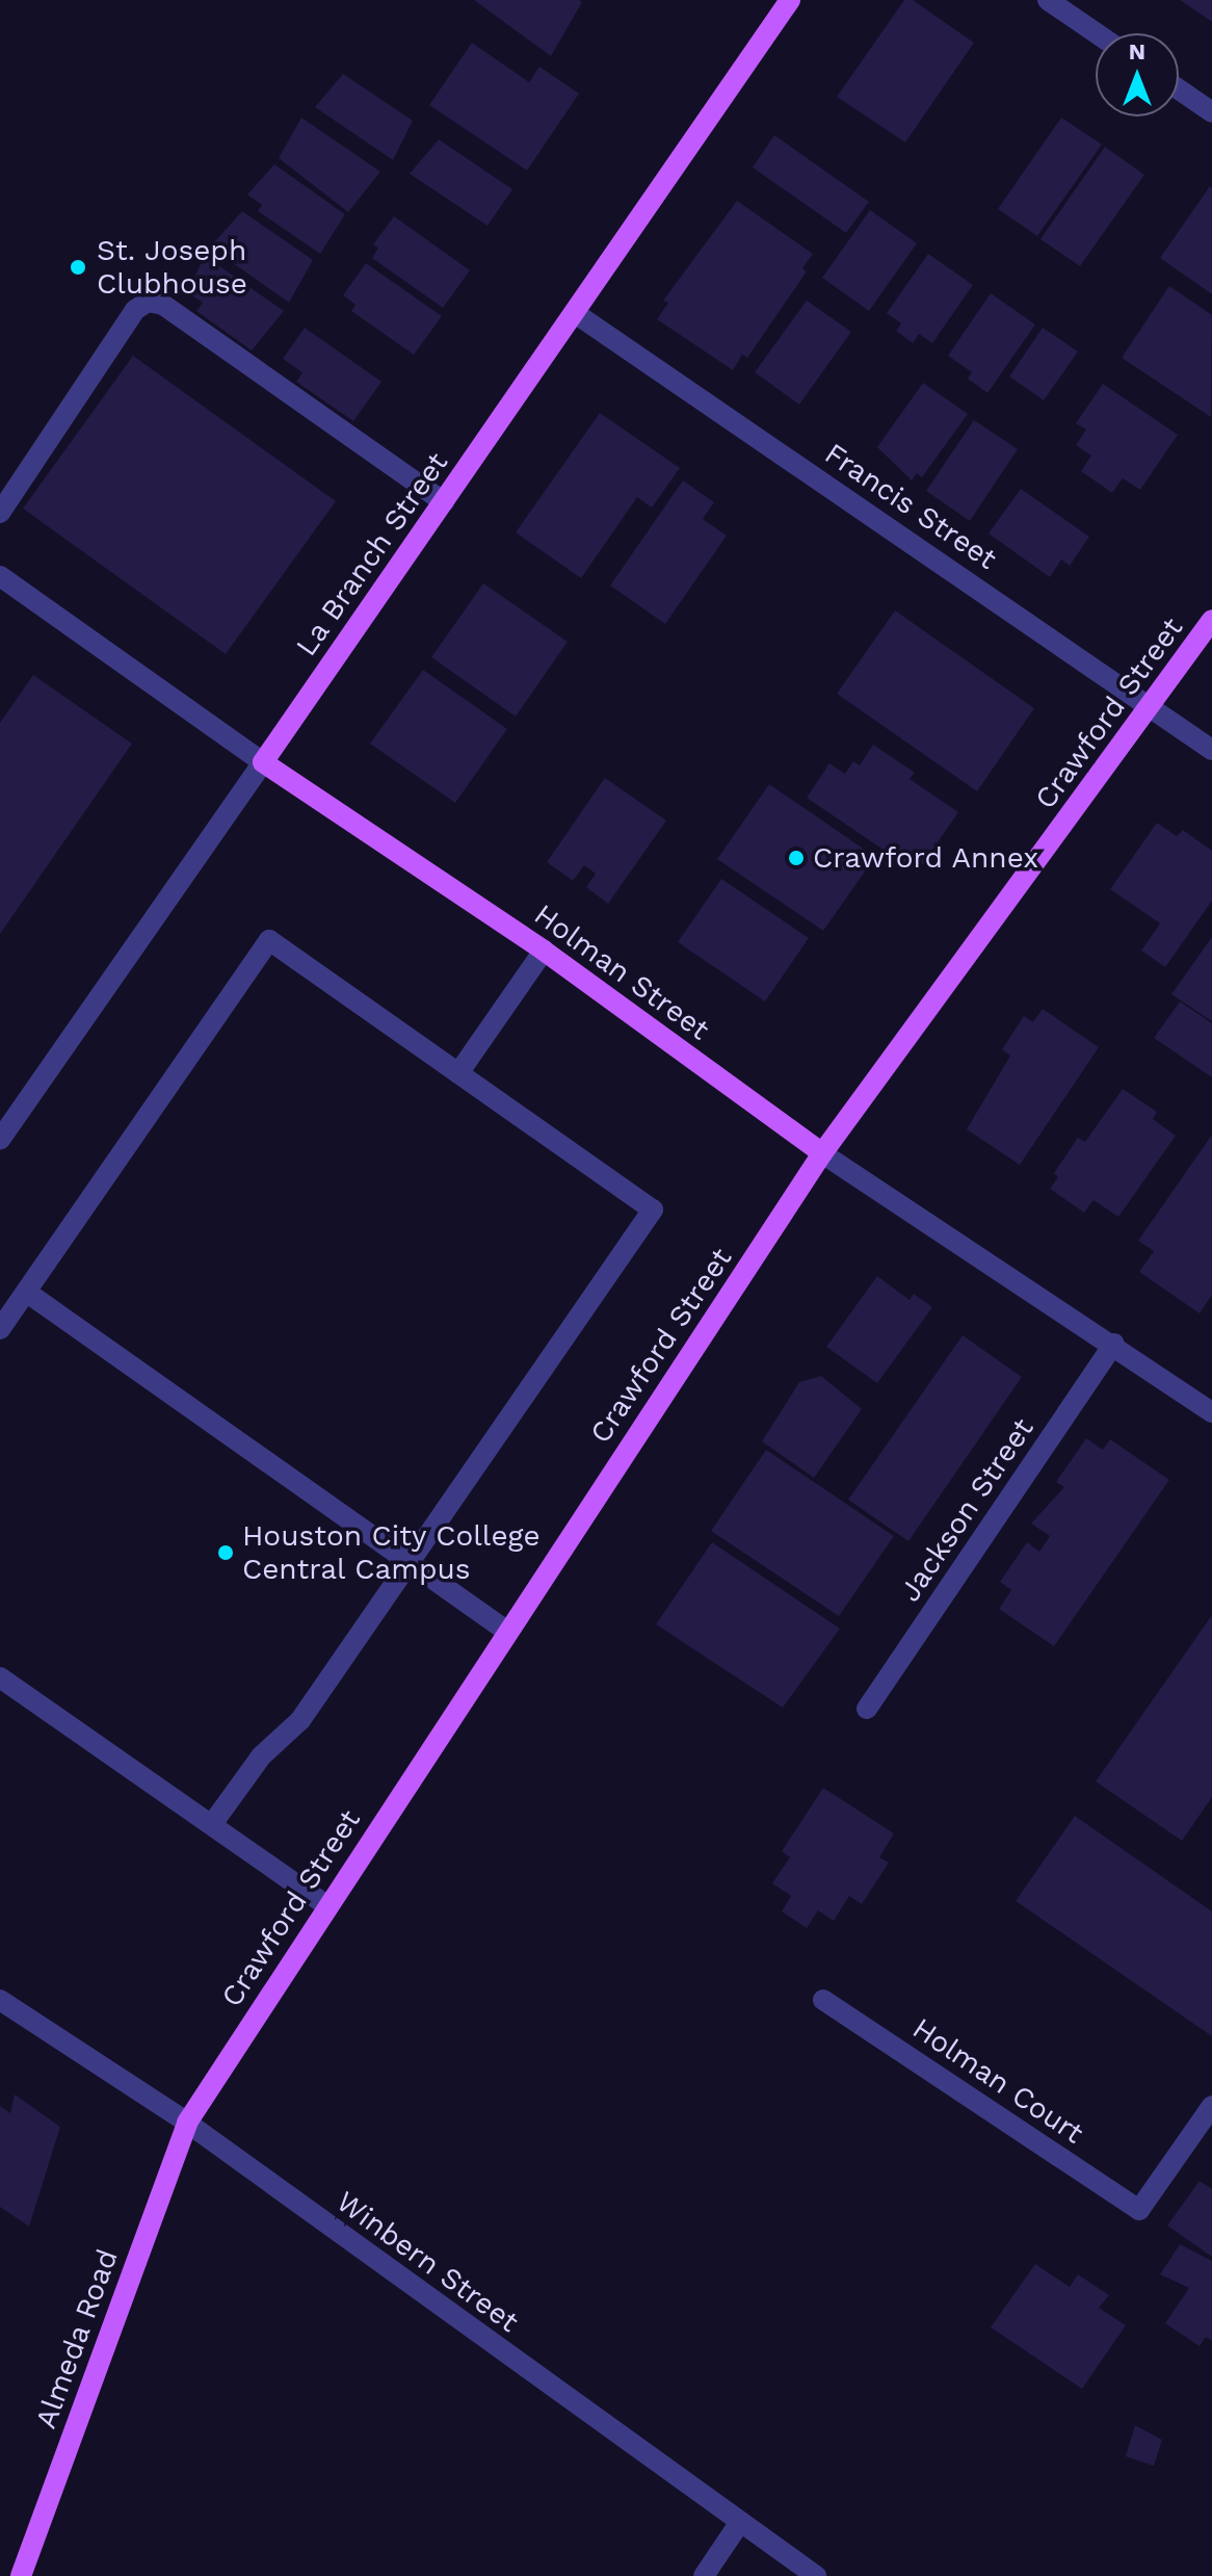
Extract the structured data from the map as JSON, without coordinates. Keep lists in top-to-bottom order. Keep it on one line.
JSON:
{"streets":{"main road":["La Branch Street","Crawford Street","Holman Street","Almeda Road"],"street":["Francis Street","Jackson Street","Holman Court","Winbern Street"]},"crossings":[["Francis Street","La Branch Street"],["Francis Street","Crawford Street"],["La Branch Street","Holman Street"],["Crawford Street","Holman Street"],["Crawford Street","Winbern Street"],["Crawford Street","Almeda Road"],["Holman Street","Jackson Street"],["Winbern Street","Almeda Road"]],"places":["St. Joseph Clubhouse","Crawford Annex","Houston City College Central Campus"],"north":"top"}
